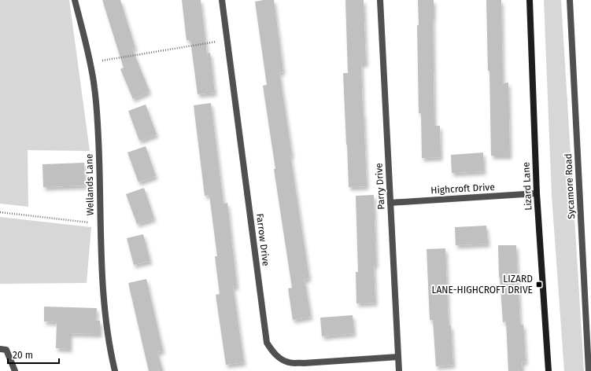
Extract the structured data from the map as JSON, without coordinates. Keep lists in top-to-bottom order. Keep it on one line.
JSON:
{"streets":{"street":["Wellands Lane","Parry Drive","Lizard Lane","Sycamore Road","Highcroft Drive","Farrow Drive"]},"crossings":[["Parry Drive","Highcroft Drive"],["Parry Drive","Farrow Drive"],["Lizard Lane","Highcroft Drive"]],"places":{"transit":["LIZARD LANE-HIGHCROFT DRIVE"]},"scale_bar":"20 m"}
